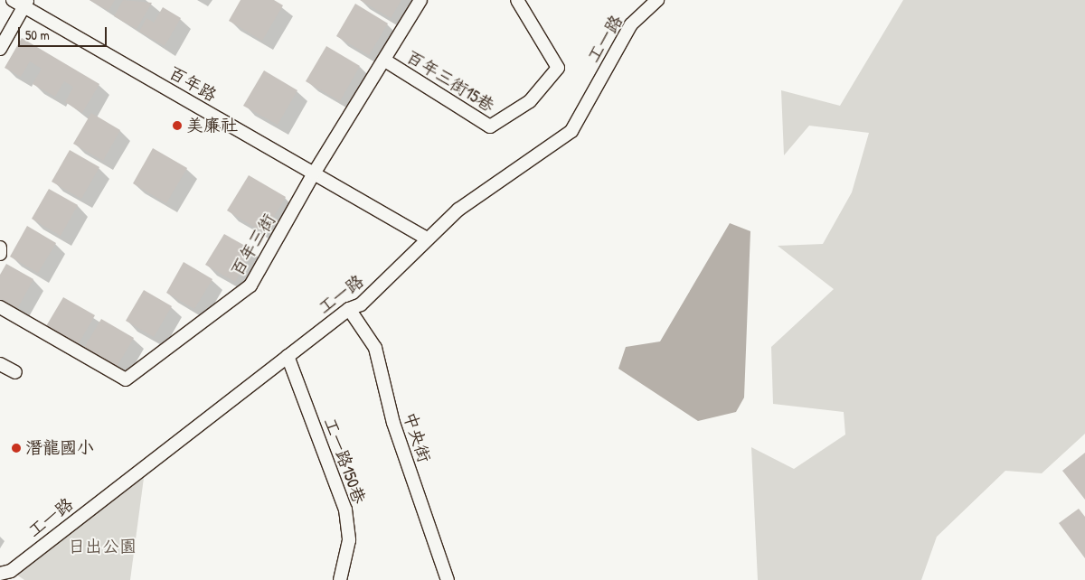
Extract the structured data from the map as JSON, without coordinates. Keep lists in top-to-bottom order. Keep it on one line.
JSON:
{"streets":{"street":["工一路","百年三街15巷","百年路","百年三街","中央街","工一路150巷"]},"crossings":[["工一路","百年路"],["工一路","中央街"],["工一路","工一路150巷"],["百年三街15巷","百年三街"],["百年路","百年三街"]],"parks":["日出公園"],"places":["美廉社","潛龍國小"],"scale_bar":"50 m"}
